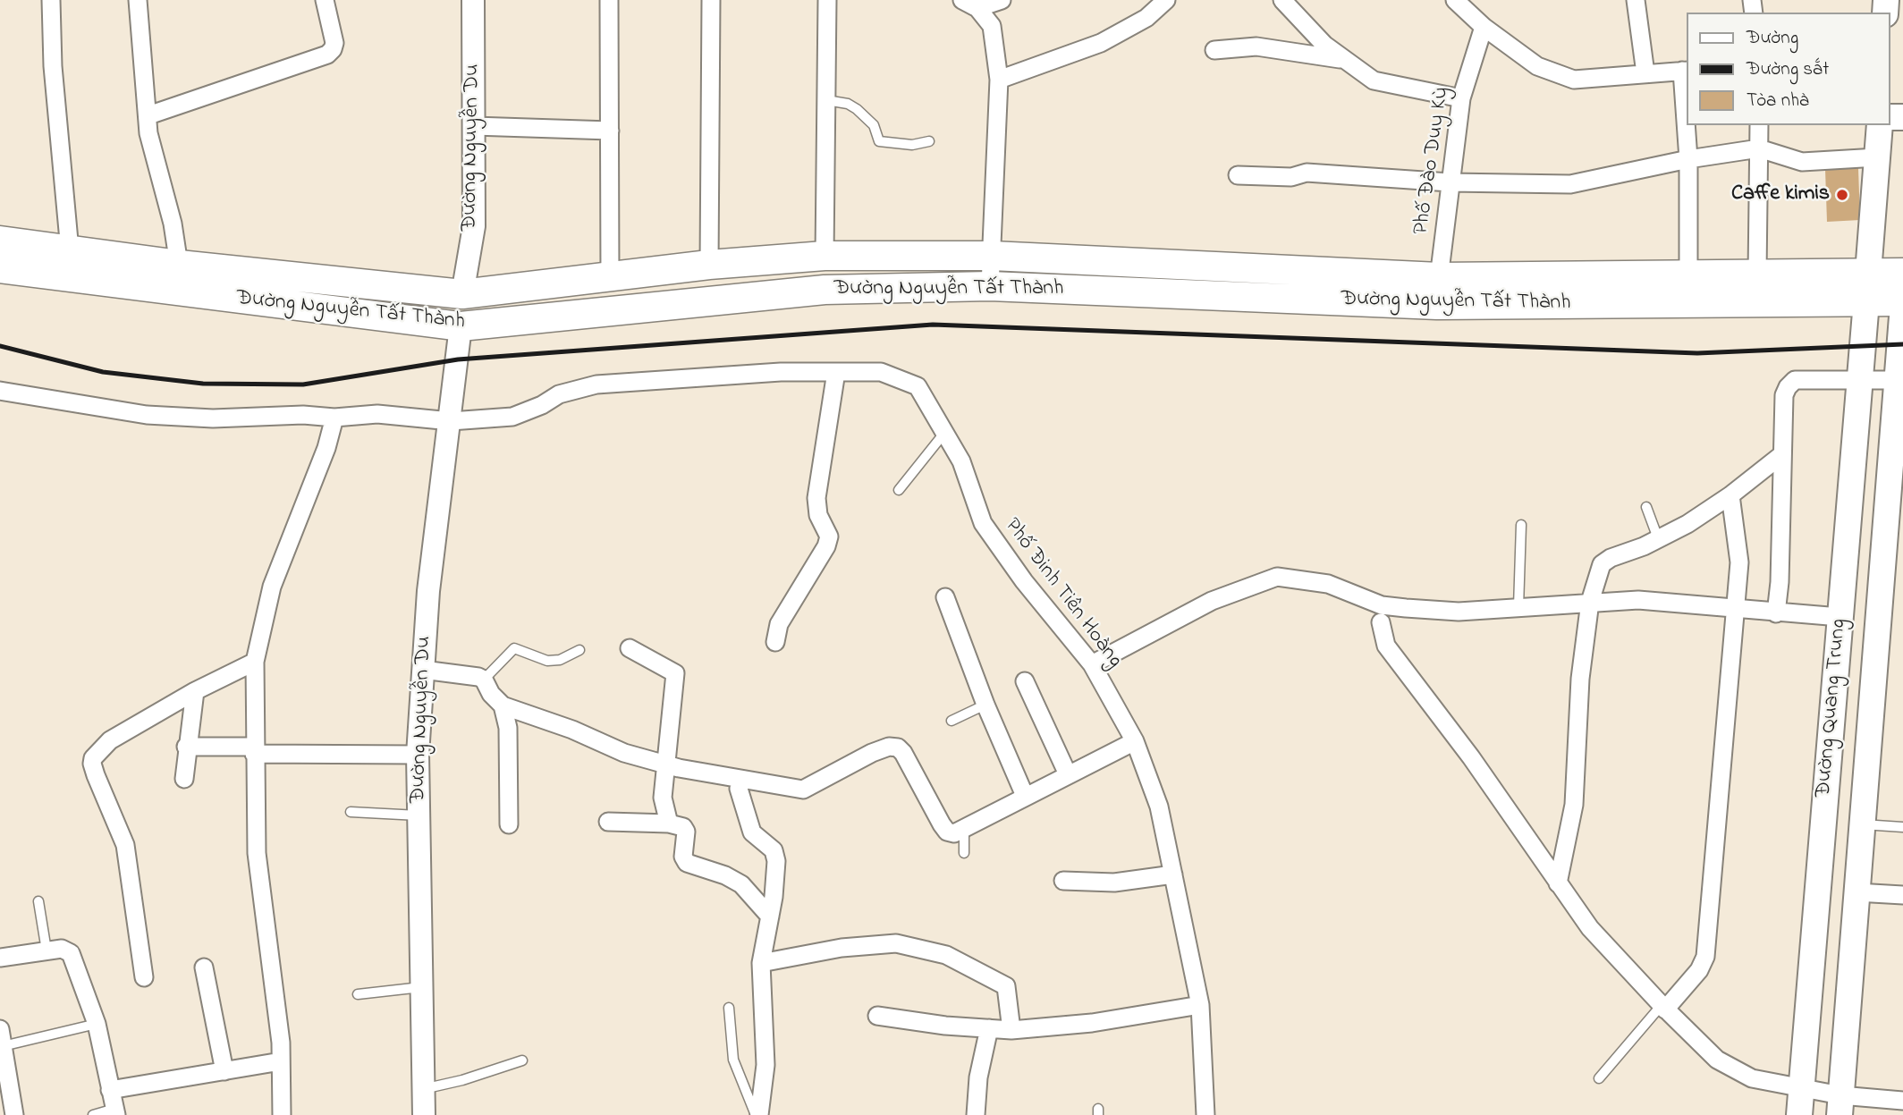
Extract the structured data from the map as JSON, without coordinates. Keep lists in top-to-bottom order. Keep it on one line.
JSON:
{"streets":{"main road":["Đường Nguyễn Tất Thành","Đường Quang Trung"],"street":["Đường Nguyễn Du","Phố Đào Duy Kỳ","Phố Đinh Tiên Hoàng"]},"crossings":[["Đường Nguyễn Du","Đường Nguyễn Tất Thành"],["Đường Nguyễn Du","Phố Đinh Tiên Hoàng"],["Phố Đào Duy Kỳ","Đường Nguyễn Tất Thành"],["Đường Nguyễn Tất Thành","Đường Quang Trung"]],"places":["Caffe kimis"],"legend":["Đường","Đường sắt","Tòa nhà"]}
